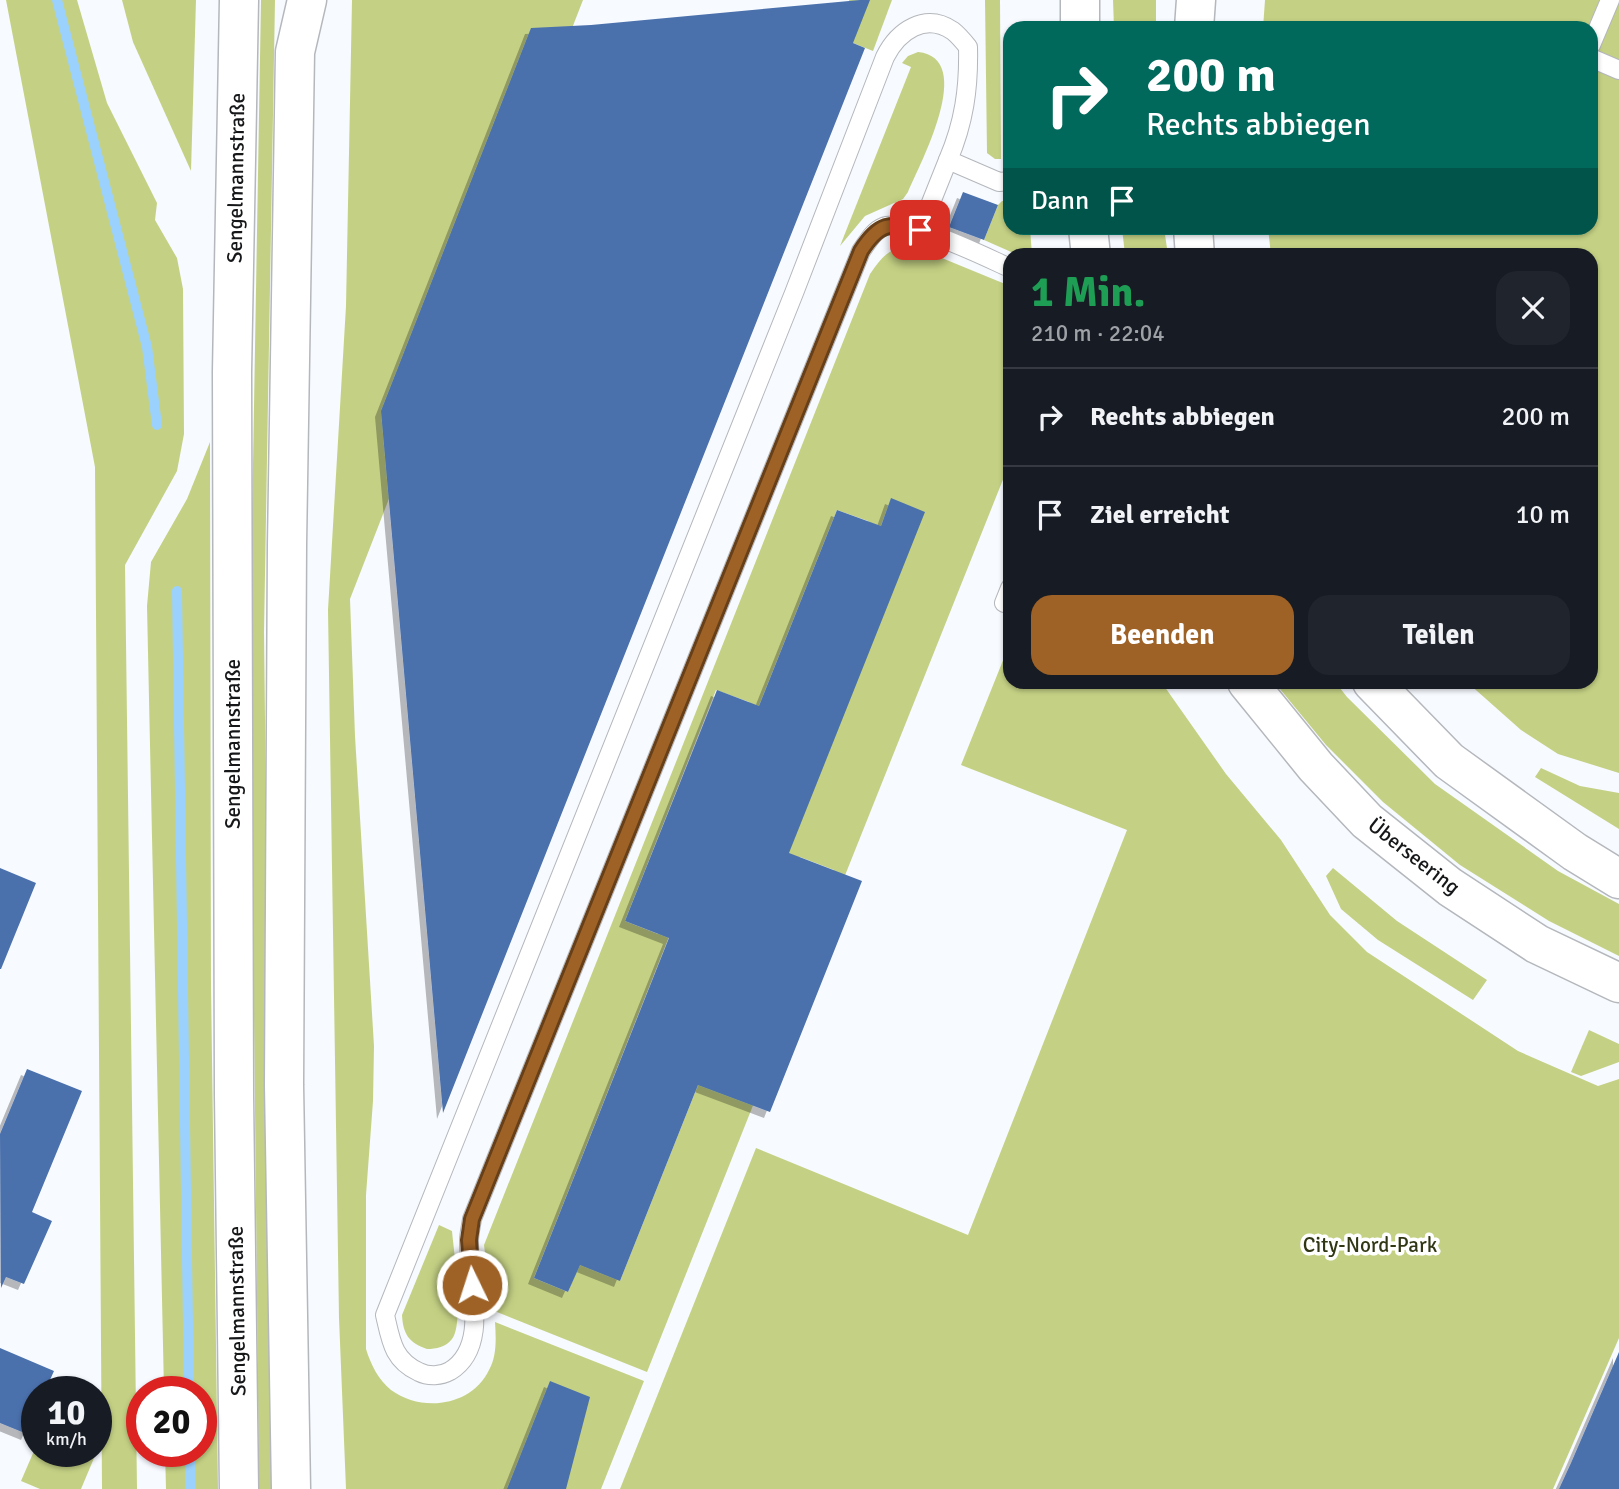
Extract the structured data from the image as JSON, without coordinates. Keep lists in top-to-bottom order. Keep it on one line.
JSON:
{"streets":{"main road":["Sengelmannstraße","Überseering"]},"parks":["City-Nord-Park"],"page":{"turn":["200 m","Rechts abbiegen"],"then":"Dann","heading":["1 Min.","210 m · 22:04"],"list":[{"name":"Rechts abbiegen","value":"200 m"},{"name":"Ziel erreicht","value":"10 m"}],"buttons":["Beenden","Teilen"],"speed":"10 km/h","limit":"20"}}
